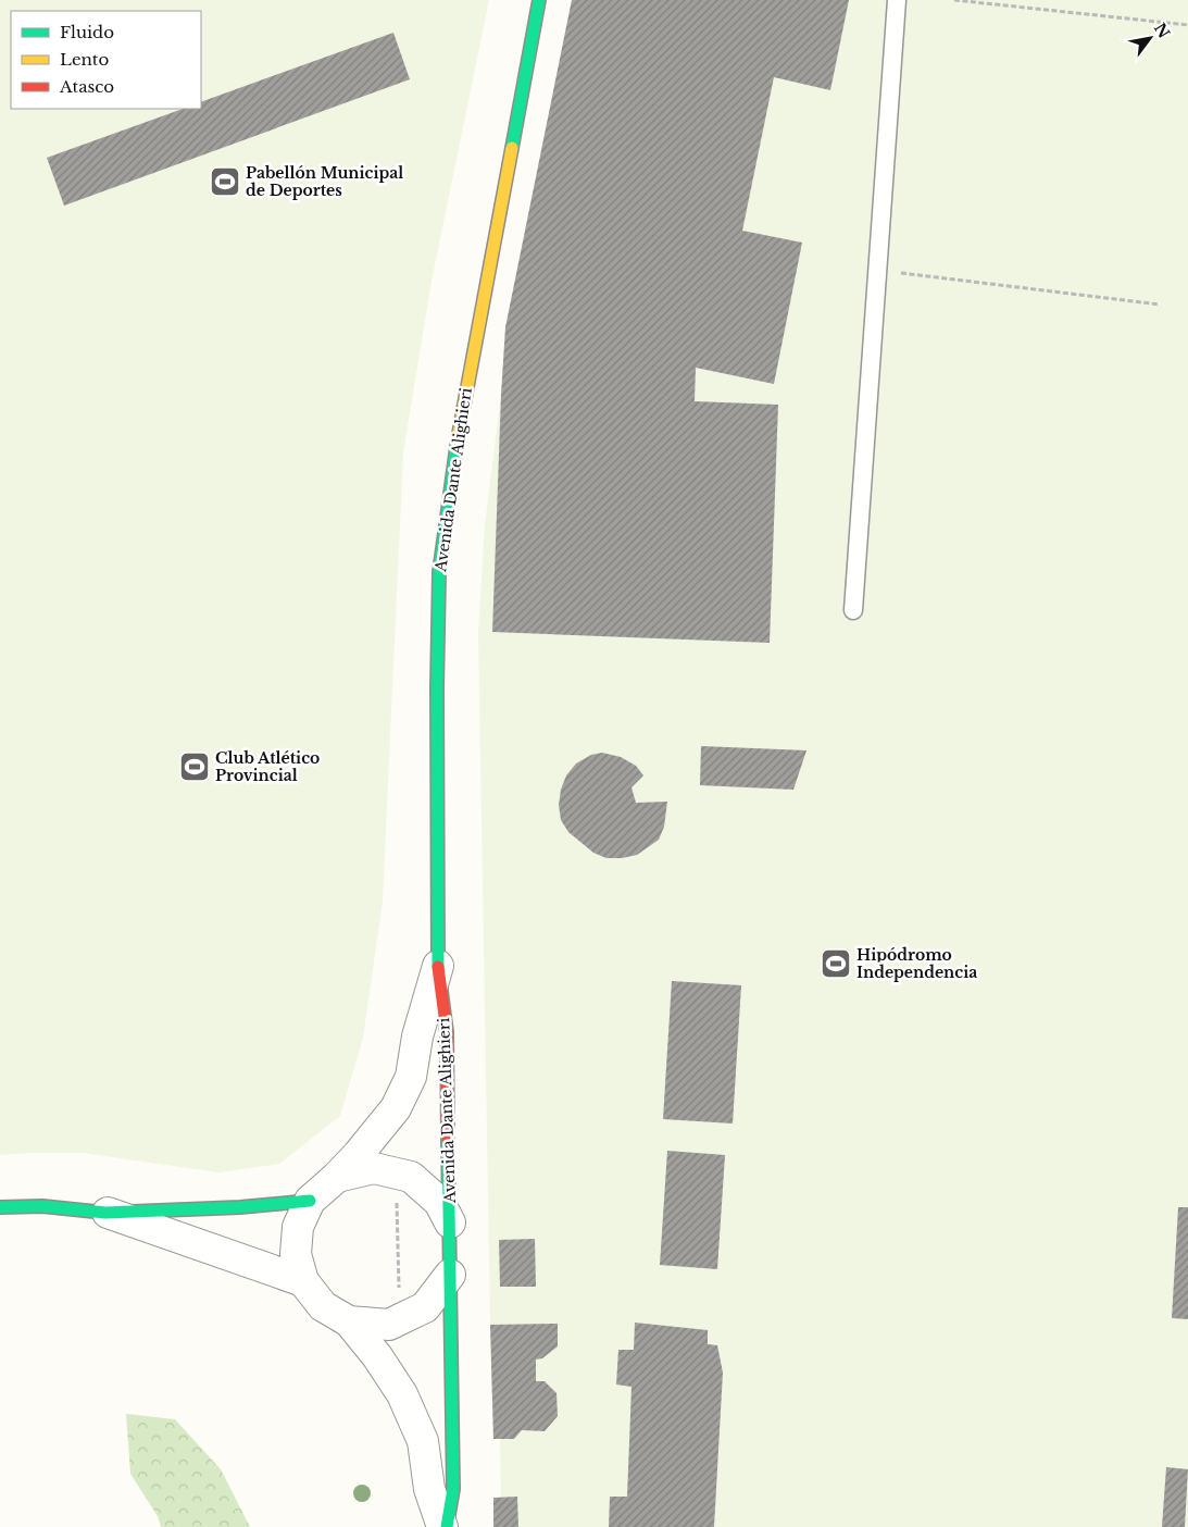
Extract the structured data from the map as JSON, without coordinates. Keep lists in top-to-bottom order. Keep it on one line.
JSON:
{"streets":{"street":["Avenida Dante Alighieri"]},"places":{"sports":["Pabellón Municipal de Deportes","Club Atlético Provincial","Hipódromo Independencia"]},"legend":["Fluido","Lento","Atasco"],"north":"top right"}
